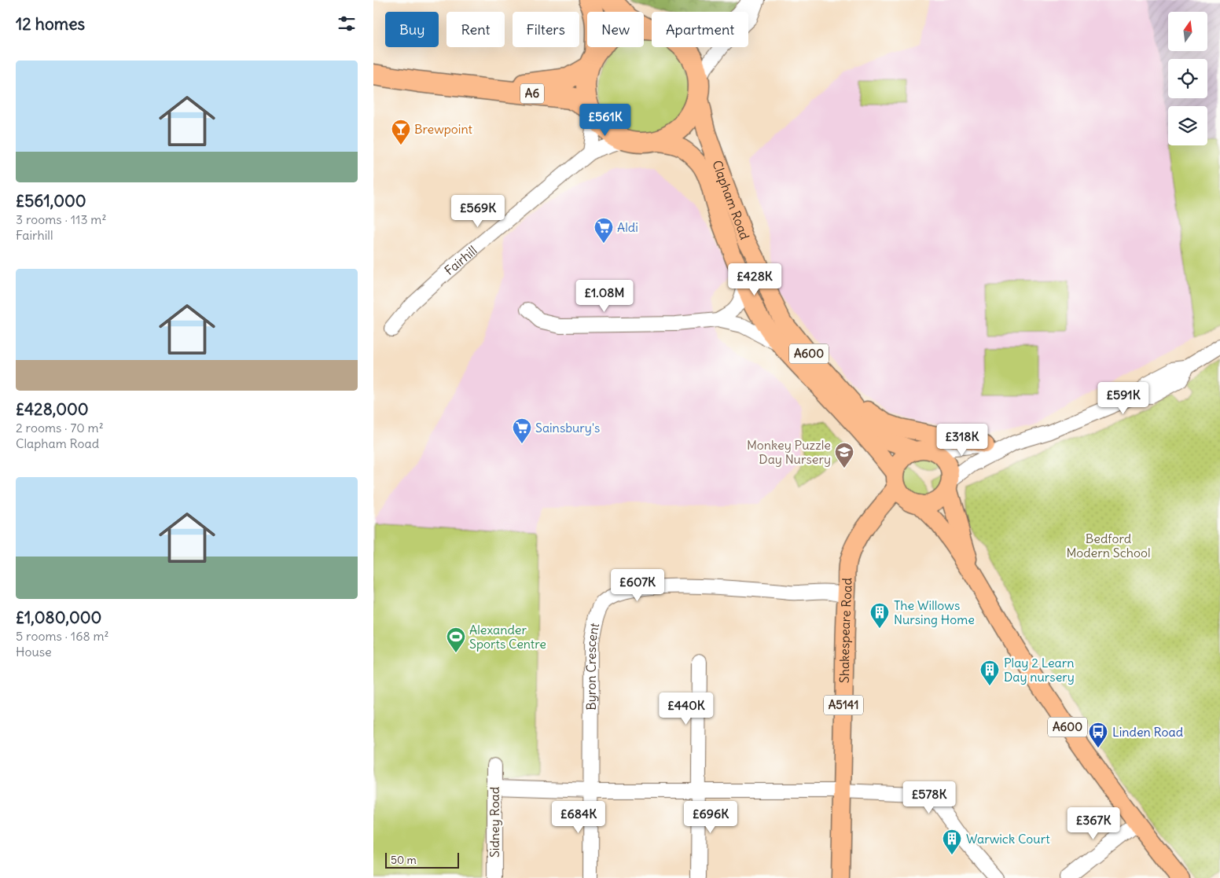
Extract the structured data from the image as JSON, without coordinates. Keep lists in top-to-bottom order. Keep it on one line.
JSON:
{"streets":{"highway":["A6"],"main road":["Clapham Road","A600","Shakespeare Road","A5141"],"street":["Fairhill","Byron Crescent","Sidney Road"]},"crossings":[["Clapham Road","A600"],["Clapham Road","Shakespeare Road"],["A600","Shakespeare Road"],["Shakespeare Road","Byron Crescent"]],"parks":["Bedford Modern School"],"places":{"bar":["Brewpoint"],"supermarket":["Aldi","Sainsbury's"],"school or university":["Monkey Puzzle Day Nursery"],"building":["The Willows Nursing Home","Play 2 Learn Day nursery","Warwick Court"],"sports":["Alexander Sports Centre"],"bus stop":["Linden Road"]},"scale_bar":"50 m","north":"top","page":{"heading":"12 homes","chip":["Buy","Rent","Filters","New","Apartment"],"list":[{"name":"£561,000","note":"3 rooms · 113 m² · Fairhill"},{"name":"£428,000","note":"2 rooms · 70 m² · Clapham Road"},{"name":"£1,080,000","note":"5 rooms · 168 m² · House"}],"price":["£561K","£569K","£428K","£1.08M","£591K","£318K","£607K","£440K","£578K","£684K","£696K","£367K"],"scale":"50 m"}}
